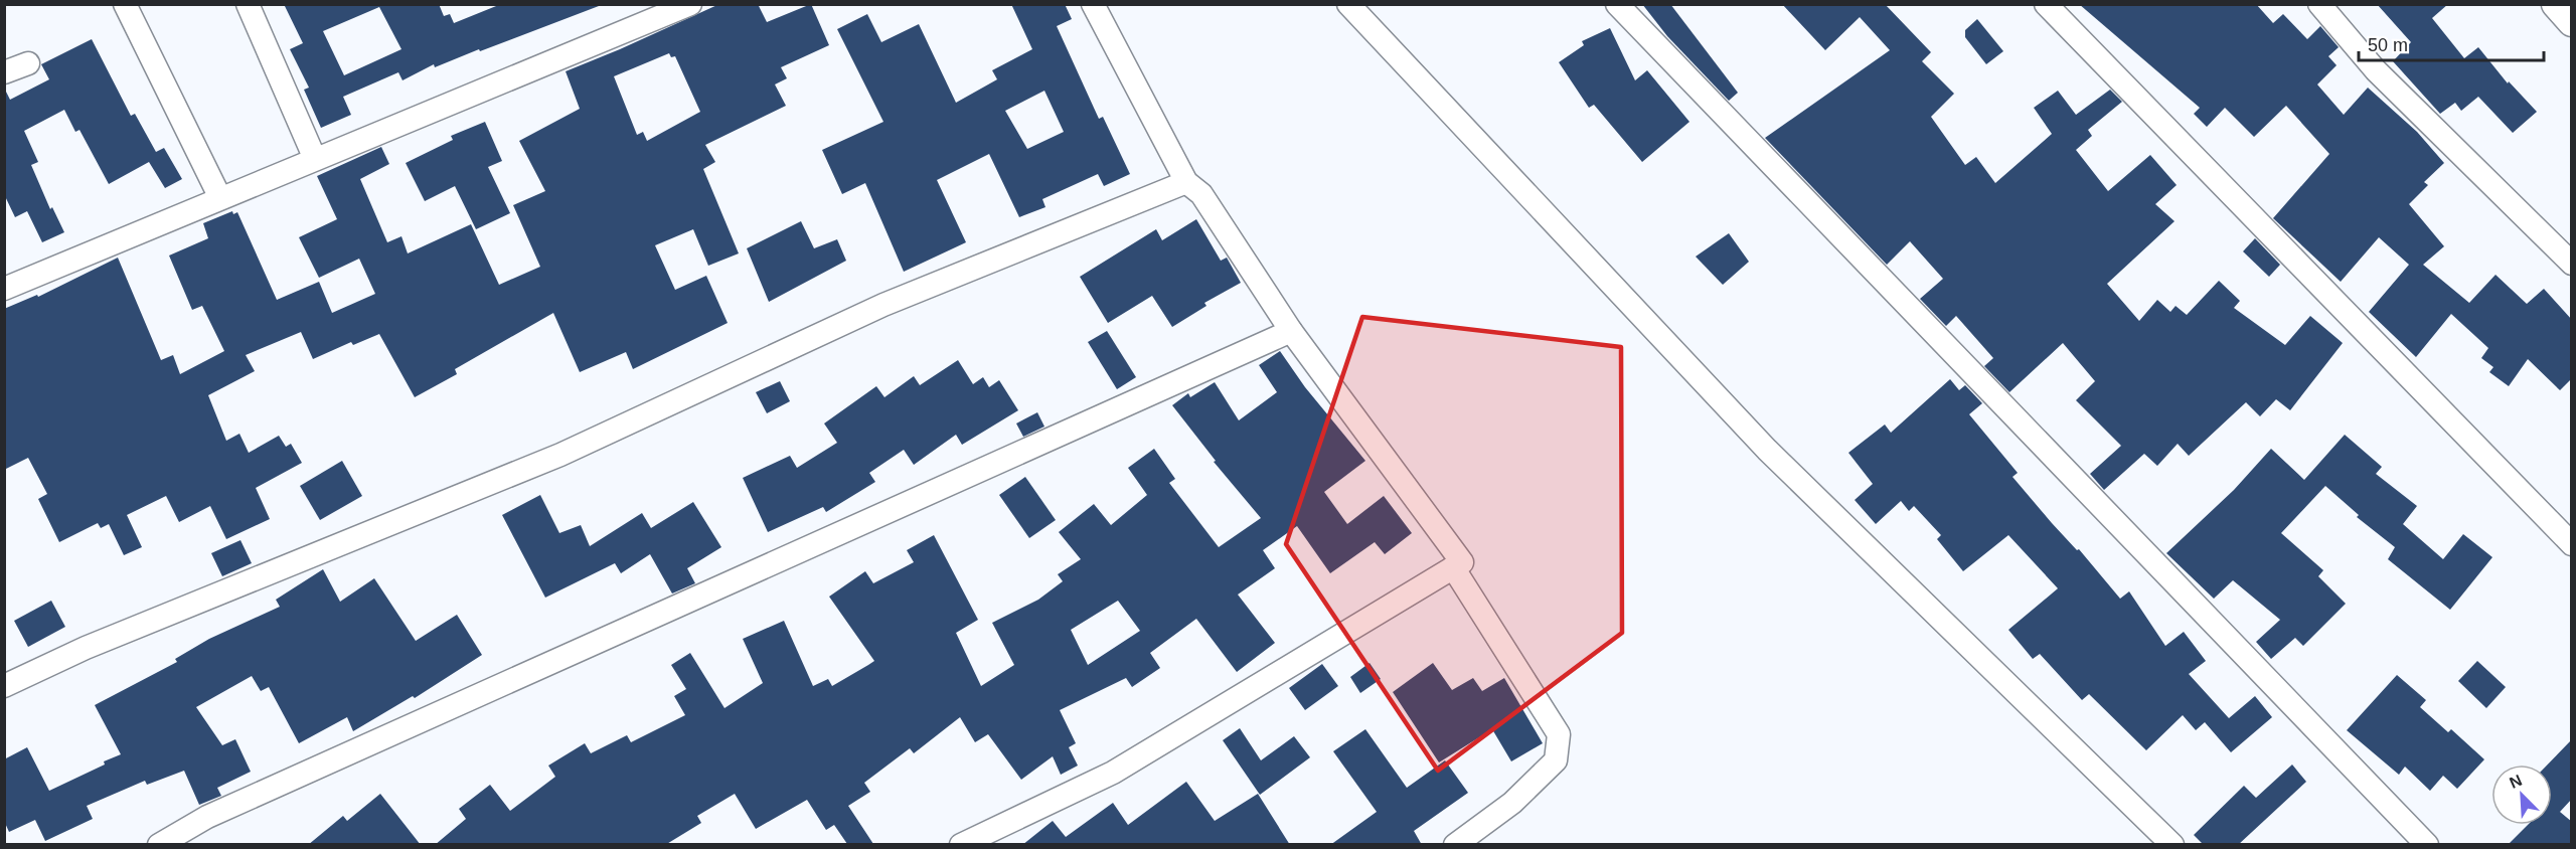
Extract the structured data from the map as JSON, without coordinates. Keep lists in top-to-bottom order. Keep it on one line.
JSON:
{"scale_bar":"50 m","north":"top left"}
